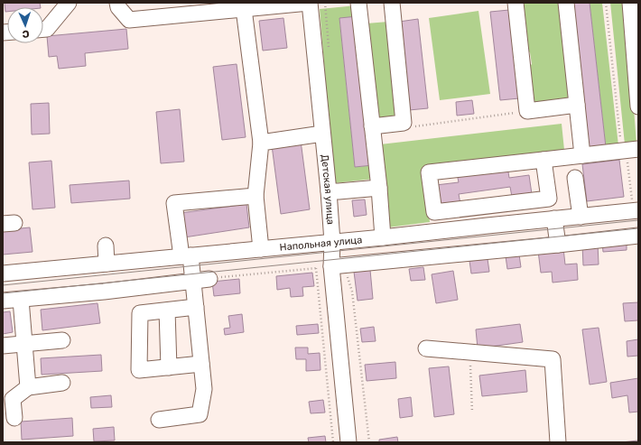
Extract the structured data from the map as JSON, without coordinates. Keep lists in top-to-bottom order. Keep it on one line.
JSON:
{"streets":{"street":["Детская улица","Напольная улица"]},"crossings":[["Детская улица","Напольная улица"]],"north":"bottom"}
